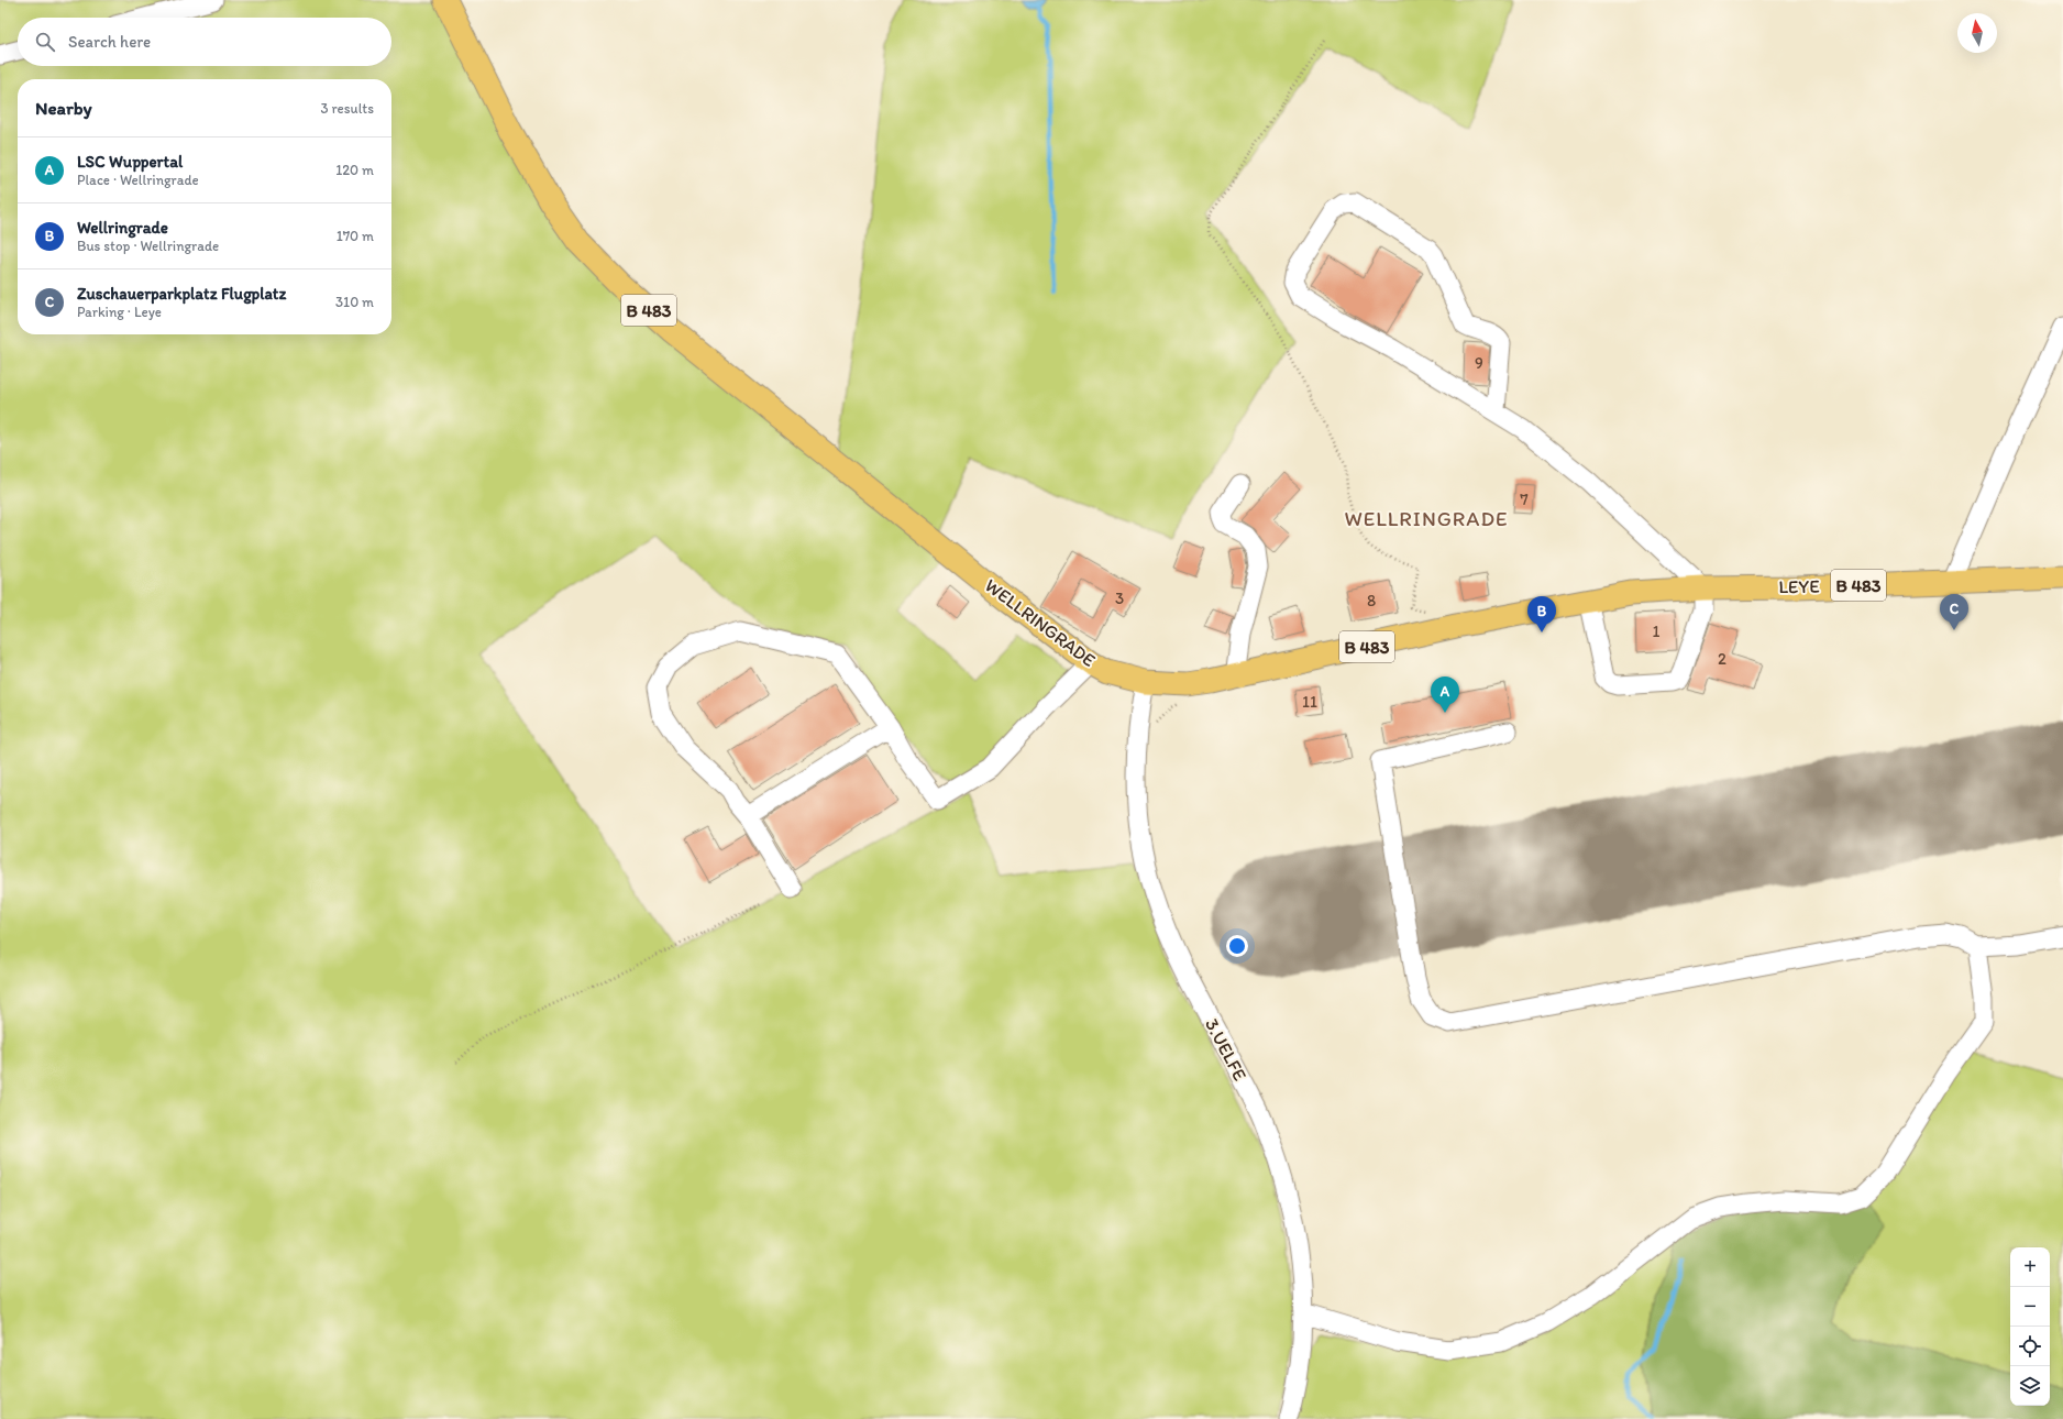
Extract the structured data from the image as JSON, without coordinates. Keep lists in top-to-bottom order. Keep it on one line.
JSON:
{"streets":{"main road":["B 483","LEYE","WELLRINGRADE"],"street":["3.UELFE"]},"crossings":[["LEYE","WELLRINGRADE"],["WELLRINGRADE","3.UELFE"]],"districts":["WELLRINGRADE"],"house_numbers":["9","7","3","8","1","2","11"],"north":"top","page":{"search":"Search here","heading":["Nearby","3 results"],"list":[{"mark":"A","name":"LSC Wuppertal","note":"Place · Wellringrade","value":"120 m"},{"mark":"B","name":"Wellringrade","note":"Bus stop · Wellringrade","value":"170 m"},{"mark":"C","name":"Zuschauerparkplatz Flugplatz","note":"Parking · Leye","value":"310 m"}],"pins":["C","B","A"],"map_buttons":["+","−"]}}
